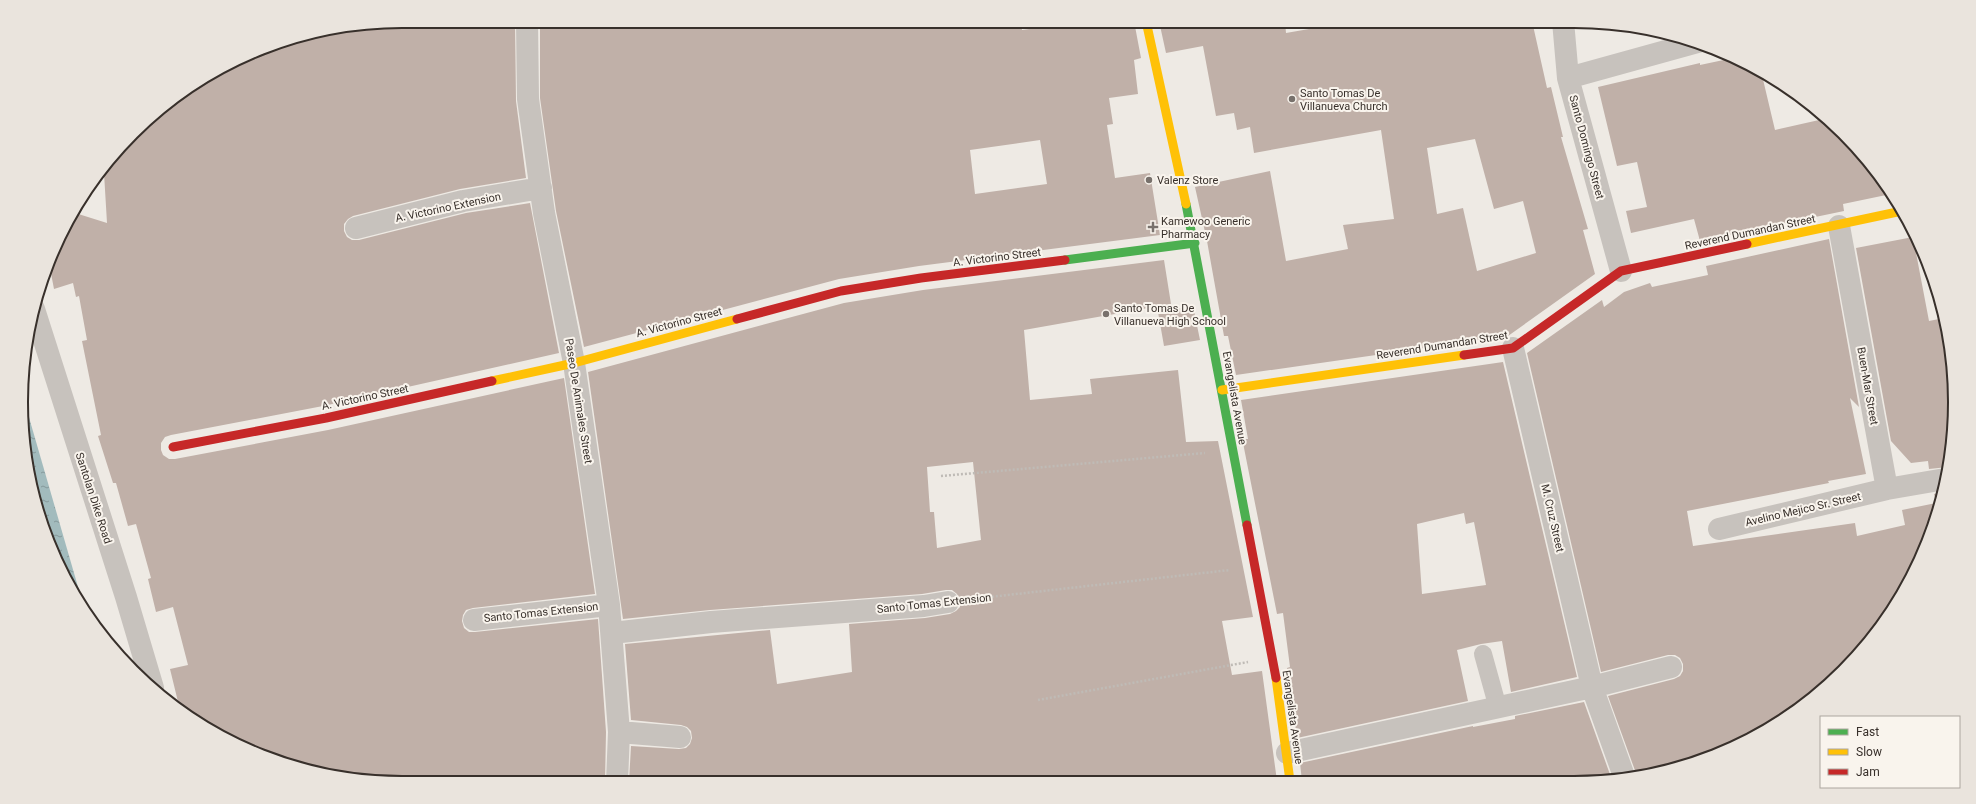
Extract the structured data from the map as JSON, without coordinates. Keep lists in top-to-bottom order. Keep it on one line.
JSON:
{"streets":{"street":["Santo Domingo Street","A. Victorino Extension","Reverend Dumandan Street","A. Victorino Street","Buen-Mar Street","Evangelista Avenue","Paseo De Animales Street","Santolan Dike Road","Avelino Mejico Sr. Street","M. Cruz Street","Santo Tomas Extension"]},"crossings":[["Santo Domingo Street","Reverend Dumandan Street"],["A. Victorino Extension","Paseo De Animales Street"],["Reverend Dumandan Street","Buen-Mar Street"],["Reverend Dumandan Street","Evangelista Avenue"],["Reverend Dumandan Street","M. Cruz Street"],["A. Victorino Street","Evangelista Avenue"],["A. Victorino Street","Paseo De Animales Street"],["Buen-Mar Street","Avelino Mejico Sr. Street"],["Evangelista Avenue","Santo Tomas Extension"],["Paseo De Animales Street","Santo Tomas Extension"]],"places":{"other":["Santo Tomas De Villanueva Church","Valenz Store","Santo Tomas De Villanueva High School"],"health":["Kamewoo Generic Pharmacy"]},"legend":["Fast","Slow","Jam"]}
